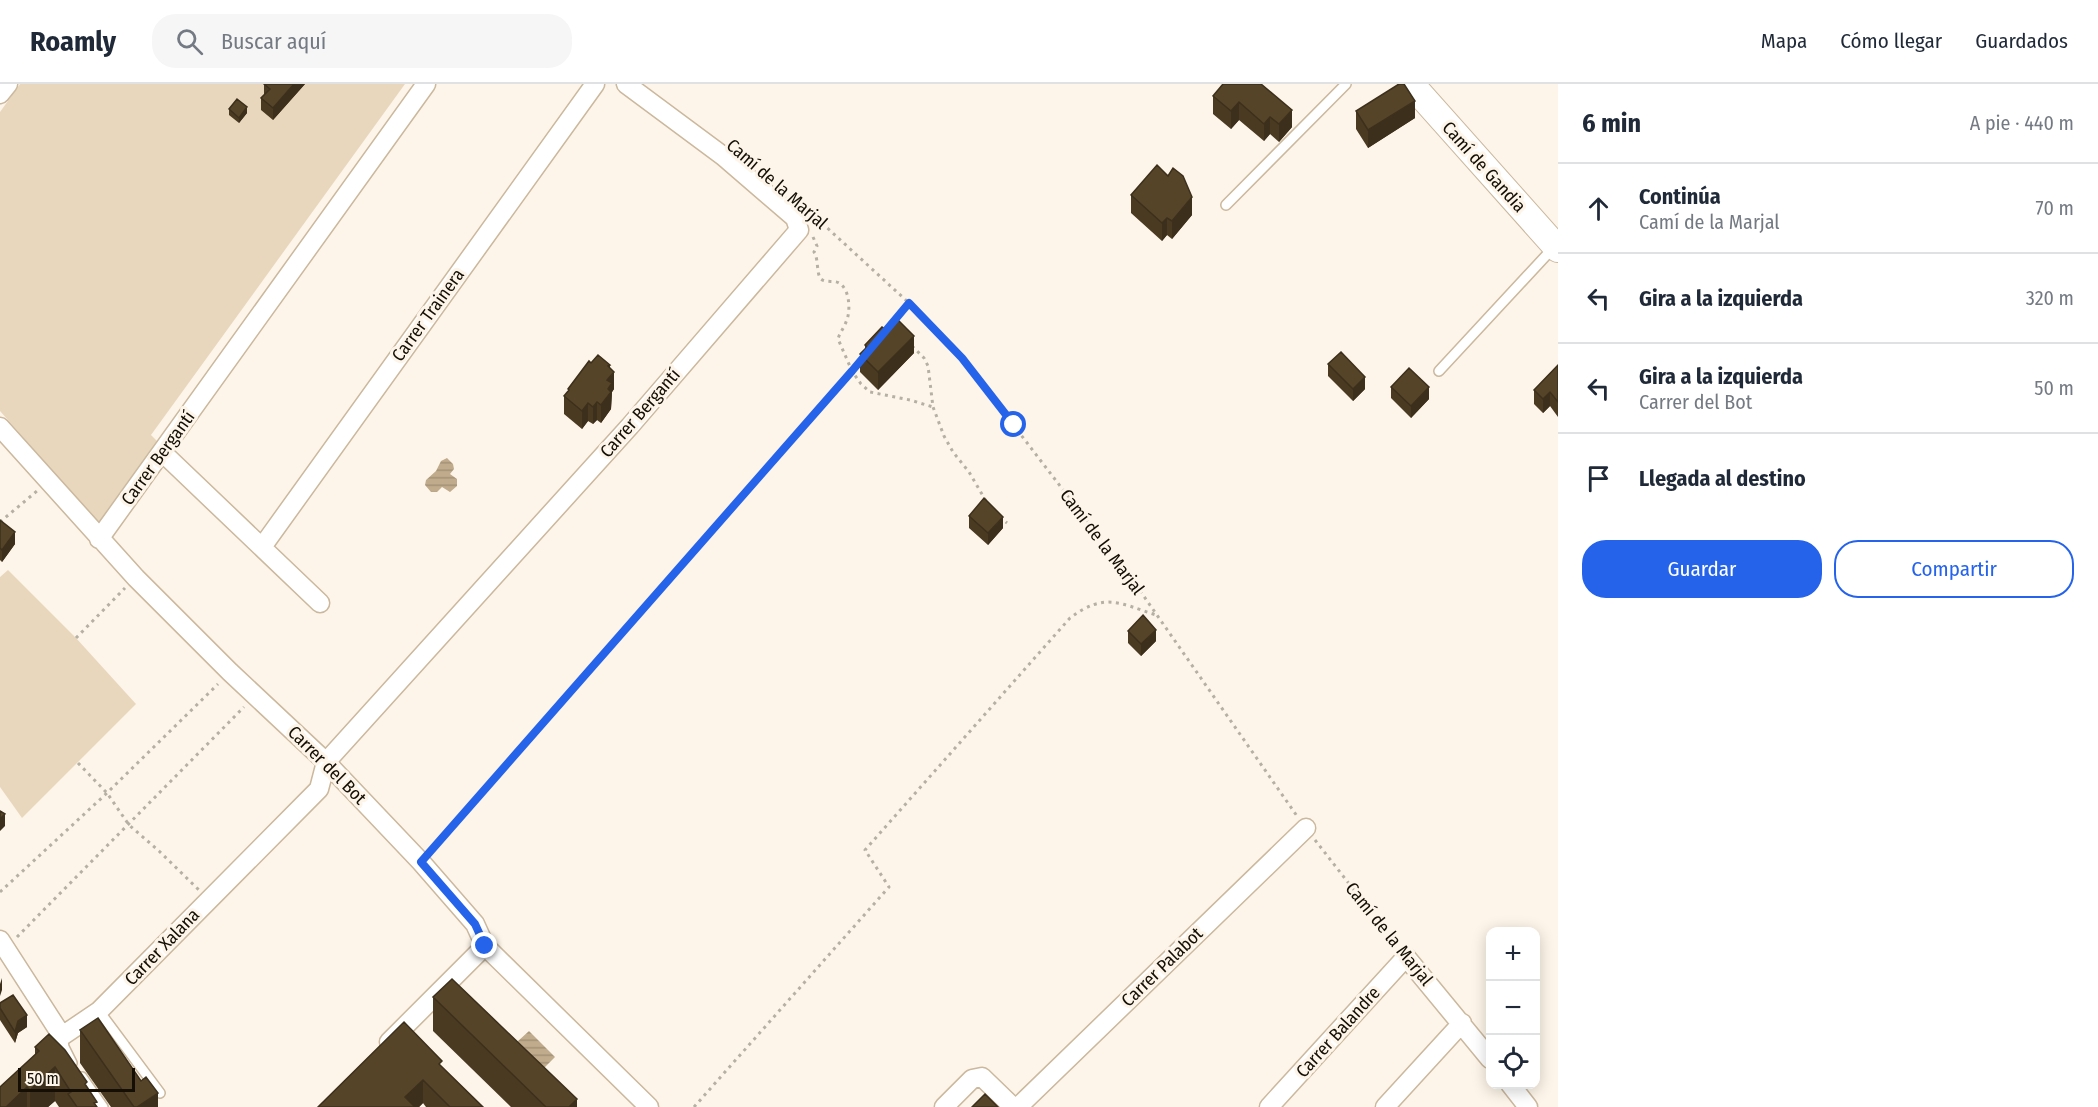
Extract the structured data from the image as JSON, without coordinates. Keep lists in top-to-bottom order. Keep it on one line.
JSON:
{"streets":{"main road":["Camí de Gandia"],"street":["Camí de la Marjal","Carrer Trainera","Carrer Bergantí","Carrer del Bot","Carrer Xalana","Carrer Palabot","Carrer Balandre"]},"crossings":[["Camí de la Marjal","Carrer Palabot"],["Camí de la Marjal","Carrer Balandre"],["Carrer Bergantí","Carrer del Bot"],["Carrer Bergantí","Carrer Xalana"],["Carrer del Bot","Carrer Xalana"]],"scale_bar":"50 m","page":{"header":"Roamly","search":"Buscar aquí","nav":["Mapa","Cómo llegar","Guardados"],"heading":["6 min","A pie · 440 m"],"list":[["Continúa","Camí de la Marjal","70 m"],["Gira a la izquierda","320 m"],["Gira a la izquierda","Carrer del Bot","50 m"],"Llegada al destino"],"buttons":["Guardar","Compartir"],"map_buttons":["+","−"],"scale":"50 m"}}
